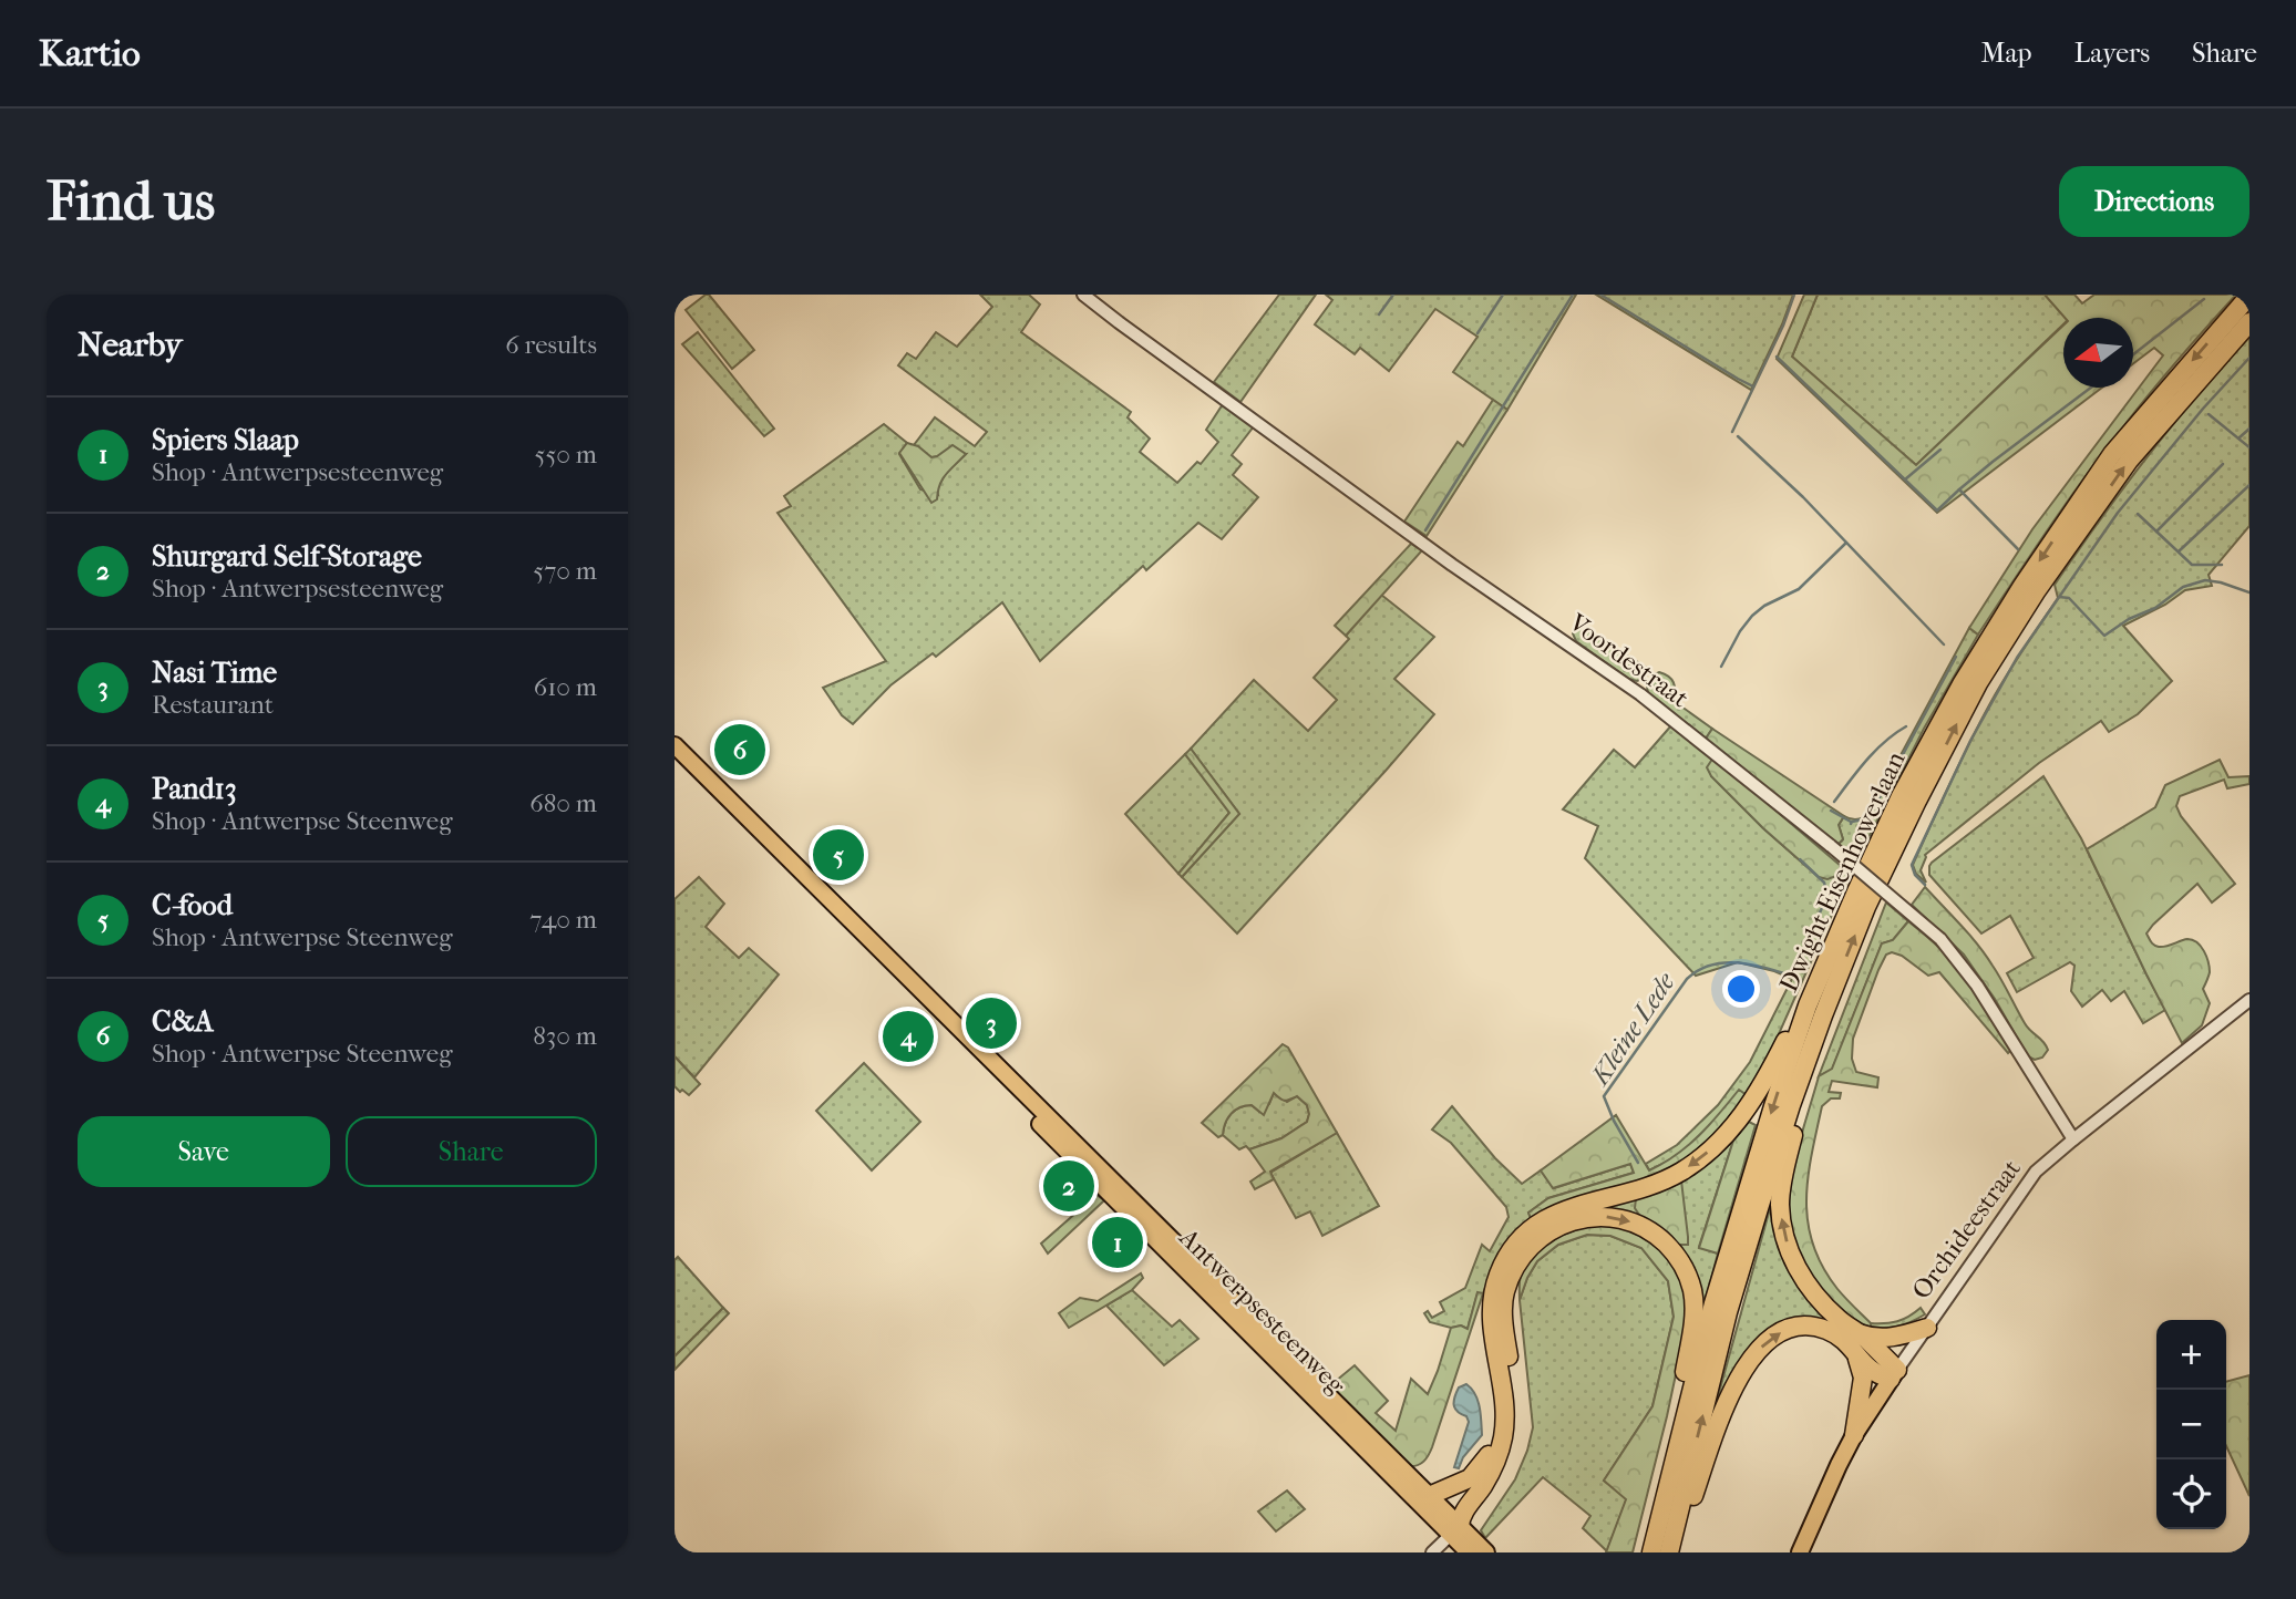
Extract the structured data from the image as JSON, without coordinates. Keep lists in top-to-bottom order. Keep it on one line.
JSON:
{"streets":{"highway":["Dwight Eisenhowerlaan"],"main road":["Orchideestraat","Antwerpsesteenweg"],"street":["Voordestraat"]},"crossings":[["Voordestraat","Orchideestraat"]],"water":["Kleine Lede"],"north":"left","page":{"header":"Kartio","nav":["Map","Layers","Share"],"buttons":["Directions",["Save","Share"]],"title":"Find us","heading":["Nearby","6 results"],"list":[{"mark":"1","name":"Spiers Slaap","note":"Shop · Antwerpsesteenweg","value":"550 m"},{"mark":"2","name":"Shurgard Self-Storage","note":"Shop · Antwerpsesteenweg","value":"570 m"},{"mark":"3","name":"Nasi Time","note":"Restaurant","value":"610 m"},{"mark":"4","name":"Pand13","note":"Shop · Antwerpse Steenweg","value":"680 m"},{"mark":"5","name":"C-food","note":"Shop · Antwerpse Steenweg","value":"740 m"},{"mark":"6","name":"C&A","note":"Shop · Antwerpse Steenweg","value":"830 m"}],"pins":["6","5","3","4","2","1"],"map_buttons":["+","−"]}}
